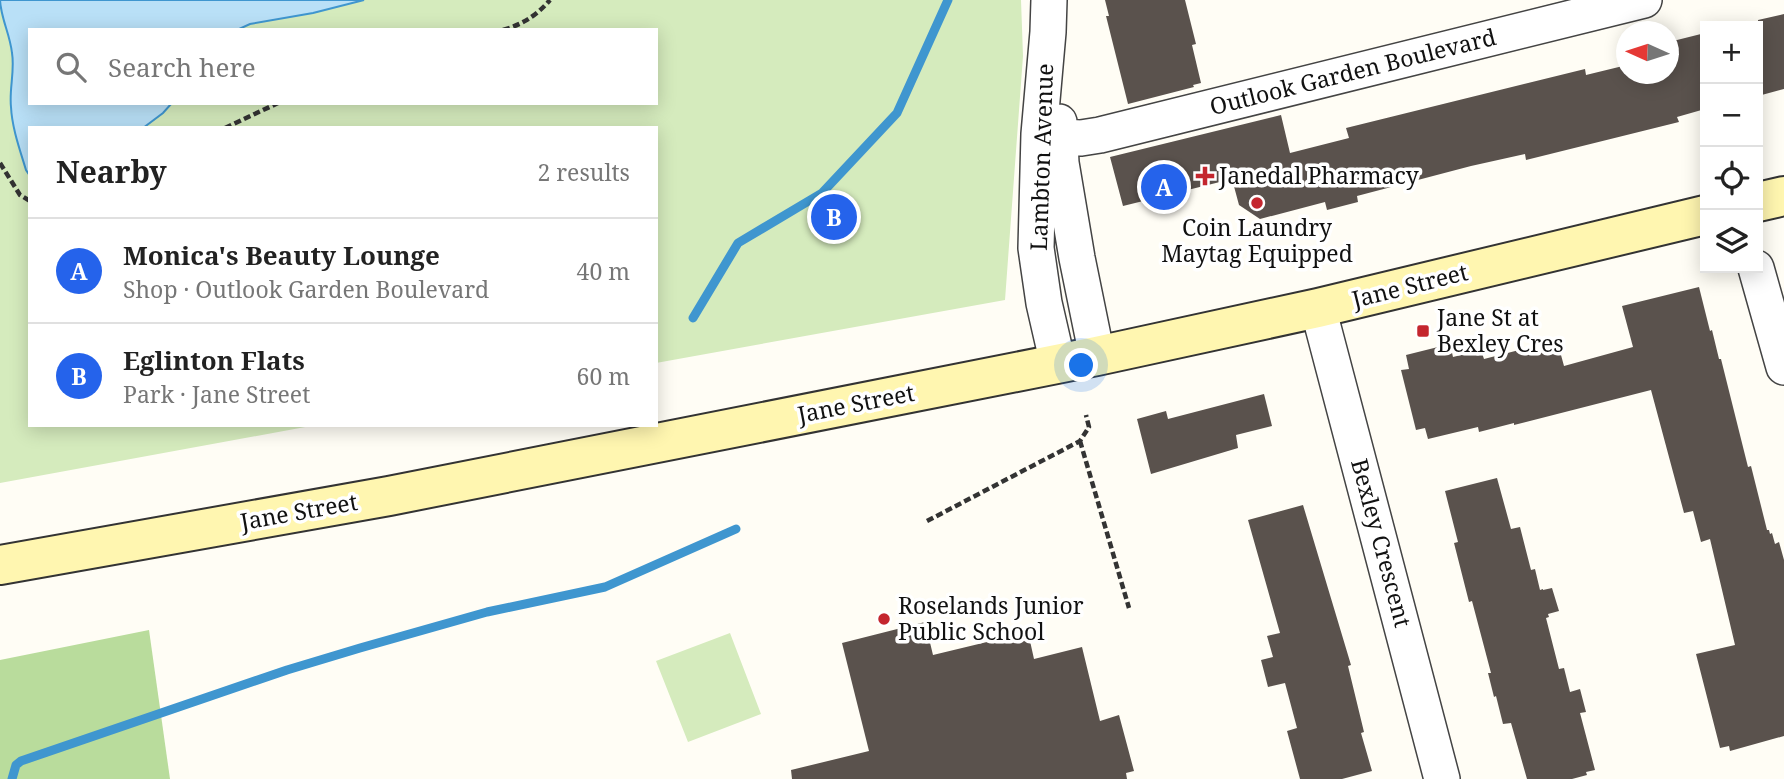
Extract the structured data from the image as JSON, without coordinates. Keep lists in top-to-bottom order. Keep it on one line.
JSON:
{"streets":{"main road":["Jane Street"],"street":["Outlook Garden Boulevard","Lambton Avenue","Bexley Crescent"]},"crossings":[["Outlook Garden Boulevard","Lambton Avenue"],["Lambton Avenue","Jane Street"],["Jane Street","Bexley Crescent"]],"places":{"health":["Janedal Pharmacy"],"other":["Coin Laundry Maytag Equipped","Roselands Junior Public School"],"transit":["Jane St at Bexley Cres"]},"north":"left","page":{"map_buttons":["+","−"],"search":"Search here","heading":["Nearby","2 results"],"pins":["A","B"],"list":[{"mark":"A","name":"Monica's Beauty Lounge","note":"Shop · Outlook Garden Boulevard","value":"40 m"},{"mark":"B","name":"Eglinton Flats","note":"Park · Jane Street","value":"60 m"}]}}
